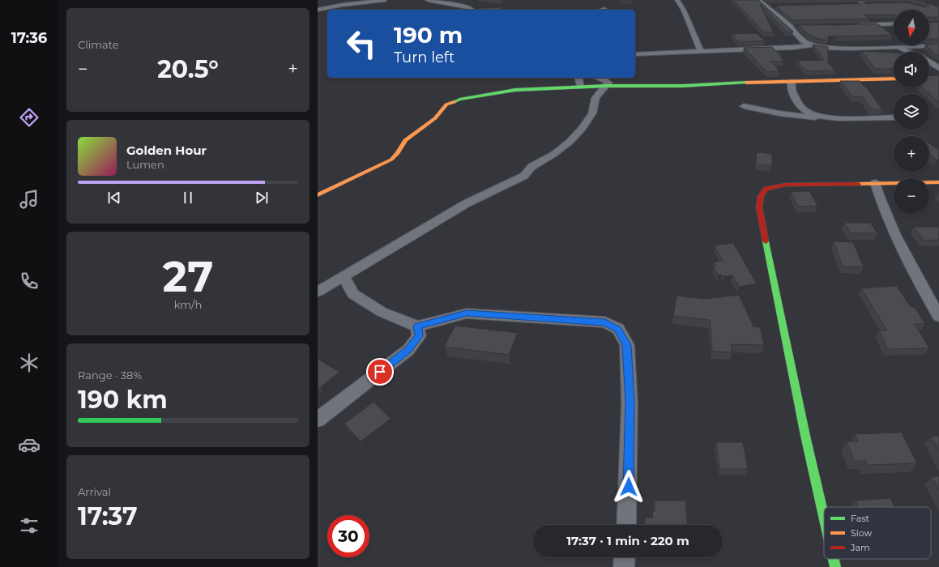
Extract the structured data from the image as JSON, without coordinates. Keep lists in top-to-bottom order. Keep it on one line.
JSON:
{"legend":["Fast","Slow","Jam"],"north":"bottom","page":{"tabs":"17:36","tile":["Climate",["27","km/h"],["Range · 38%","190 km"],["Arrival","17:37"]],"map_buttons":["+","−"],"turn":["190 m","Turn left"],"heat":["−","20.5°","+"],"song":["Golden Hour","Lumen"],"limit":"30","trip":"17:37 · 1 min · 220 m"}}
